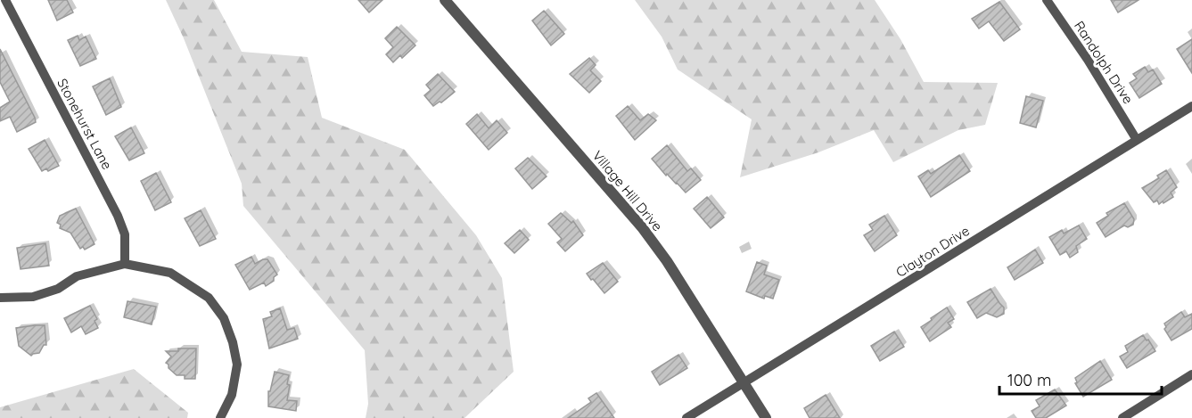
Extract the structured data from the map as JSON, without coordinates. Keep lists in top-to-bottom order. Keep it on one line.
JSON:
{"streets":{"street":["Randolph Drive","Stonehurst Lane","Village Hill Drive","Clayton Drive"]},"crossings":[["Randolph Drive","Clayton Drive"],["Village Hill Drive","Clayton Drive"]],"scale_bar":"100 m"}
